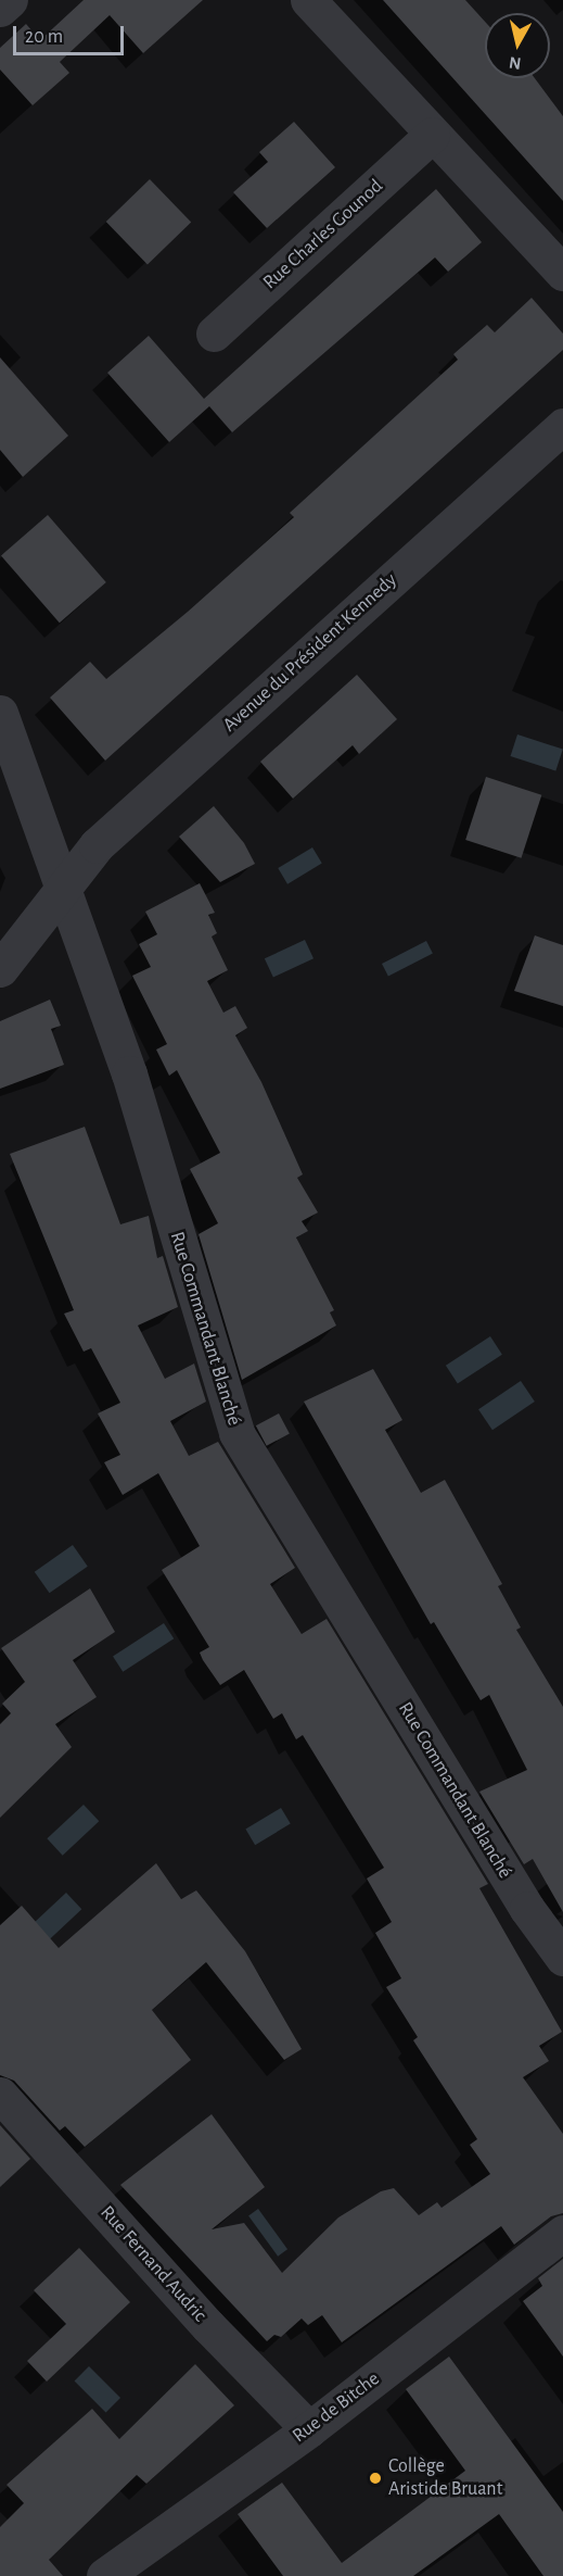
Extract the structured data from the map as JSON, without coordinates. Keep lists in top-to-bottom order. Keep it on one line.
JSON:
{"streets":{"street":["Rue Charles Gounod","Avenue du Président Kennedy","Rue Commandant Blanché","Rue Fernand Audric","Rue de Bitche"]},"crossings":[["Avenue du Président Kennedy","Rue Commandant Blanché"],["Rue Fernand Audric","Rue de Bitche"]],"places":["Collège Aristide Bruant"],"scale_bar":"20 m","north":"bottom"}
